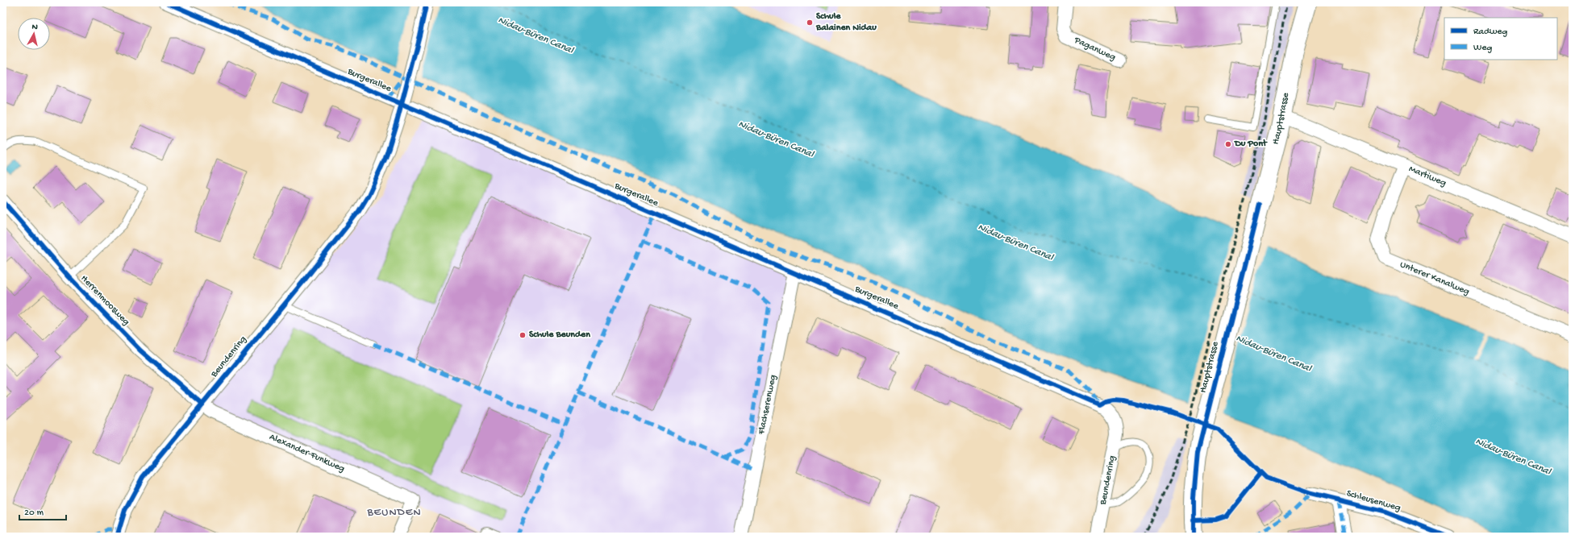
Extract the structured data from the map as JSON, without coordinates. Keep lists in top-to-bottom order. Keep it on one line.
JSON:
{"streets":{"main road":["Hauptstrasse"],"street":["Paganweg","Burgerallee","Martiweg","Unterer Kanalweg","Herrenmoosweg","Beundenring","Flachserenweg","Alexander-Funkweg","Schleusenweg"]},"crossings":[["Burgerallee","Beundenring"],["Burgerallee","Flachserenweg"],["Hauptstrasse","Martiweg"],["Martiweg","Unterer Kanalweg"],["Herrenmoosweg","Beundenring"],["Herrenmoosweg","Alexander-Funkweg"],["Beundenring","Alexander-Funkweg"]],"districts":["BEUNDEN"],"water":["Nidau-Büren Canal"],"places":["Schule Balainen Nidau","Du Pont","Schule Beunden"],"legend":["Radweg","Weg"],"scale_bar":"20 m","north":"top"}
